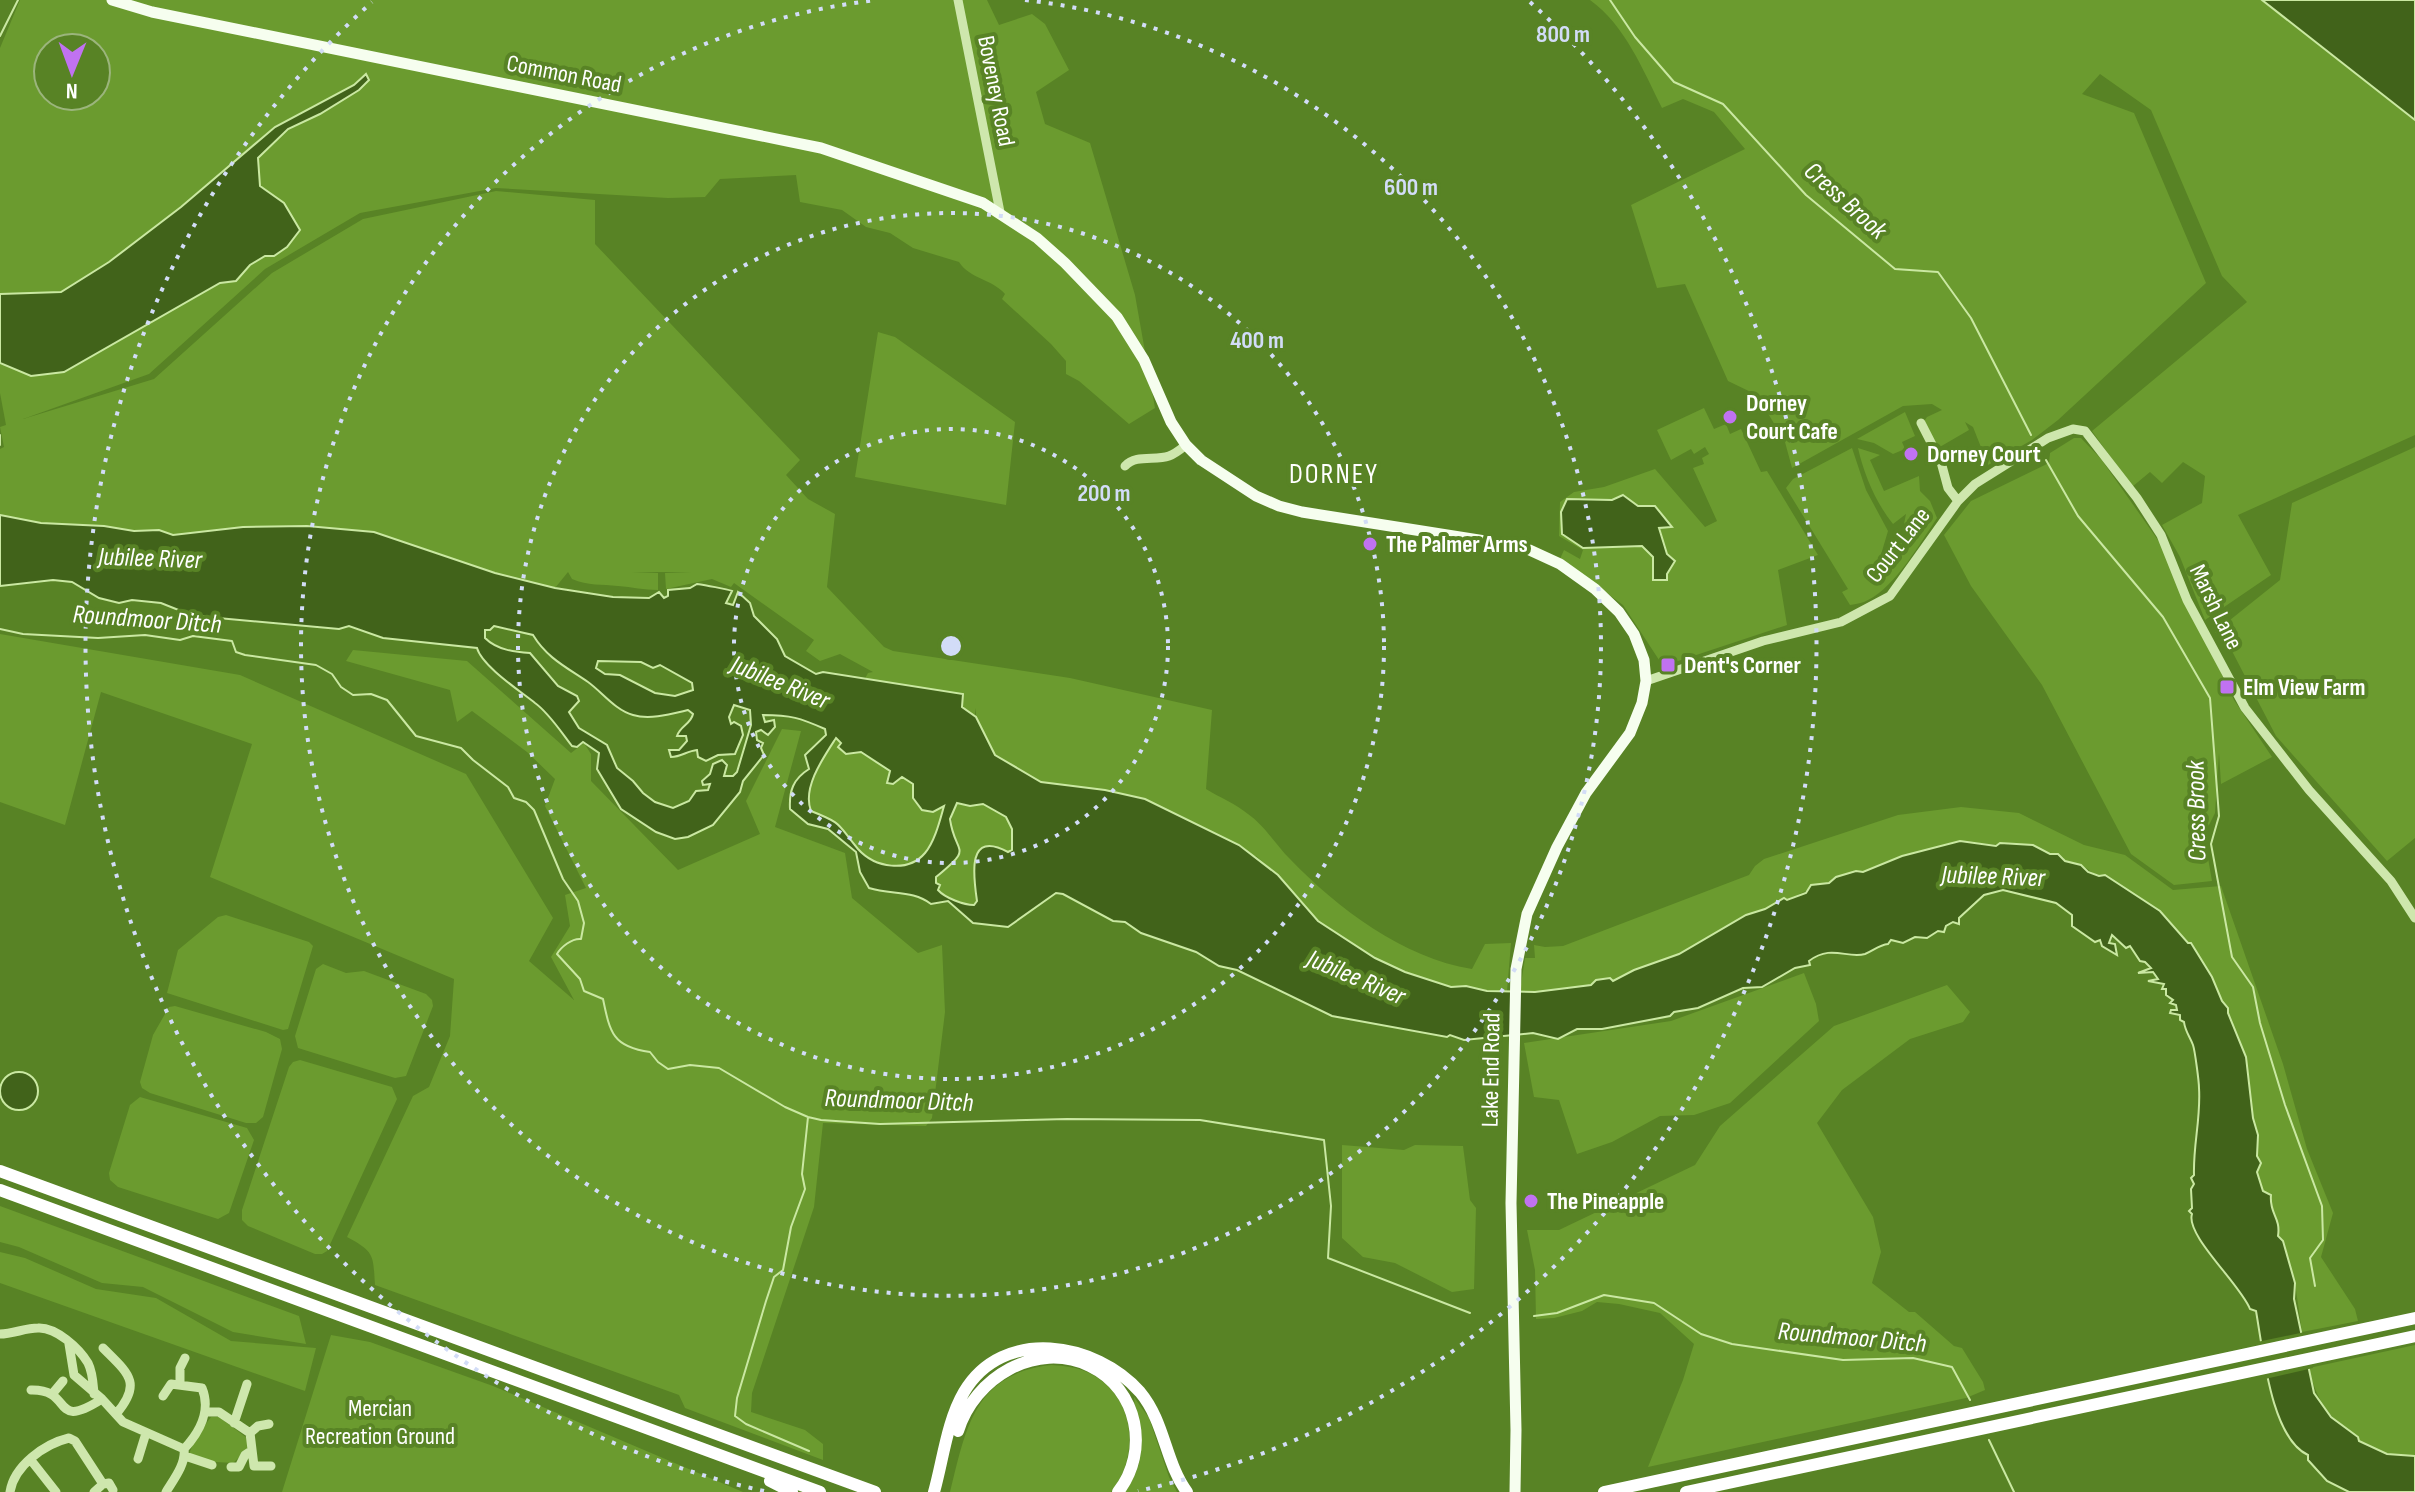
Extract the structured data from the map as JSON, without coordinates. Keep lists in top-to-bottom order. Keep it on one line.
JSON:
{"streets":{"main road":["Common Road","Lake End Road"],"street":["Boveney Road","Court Lane","Marsh Lane"]},"crossings":[["Common Road","Boveney Road"],["Common Road","Court Lane"],["Common Road","Lake End Road"],["Court Lane","Marsh Lane"],["Court Lane","Lake End Road"]],"districts":["DORNEY"],"water":["Cress Brook","Jubilee River","Roundmoor Ditch"],"parks":["Mercian Recreation Ground"],"places":{"other":["Dorney Court Cafe","Dorney Court","The Palmer Arms","The Pineapple"],"transit":["Dent's Corner","Elm View Farm"]},"north":"bottom","rings":["800 m","600 m","400 m","200 m"]}
